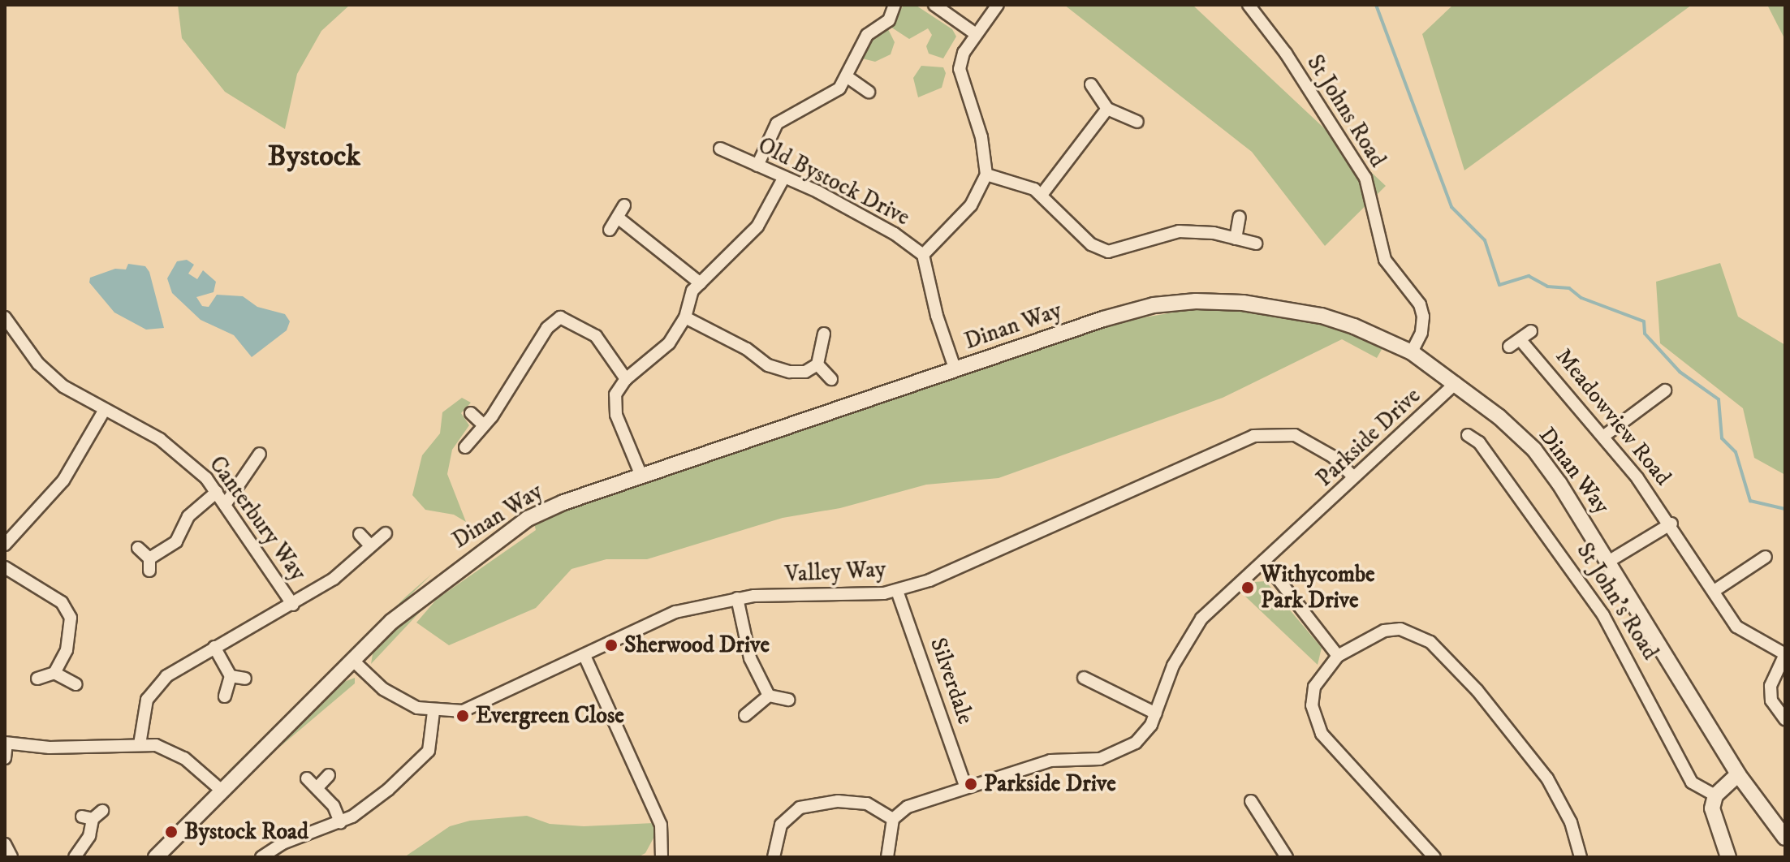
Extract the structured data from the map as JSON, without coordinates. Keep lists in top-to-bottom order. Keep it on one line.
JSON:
{"streets":{"street":["St Johns Road","Old Bystock Drive","Dinan Way","Meadowview Road","Parkside Drive","Canterbury Way","Valley Way","St John's Road","Silverdale"]},"crossings":[["St Johns Road","Dinan Way"],["Old Bystock Drive","Dinan Way"],["Dinan Way","Parkside Drive"],["Dinan Way","Valley Way"],["Parkside Drive","Valley Way"],["Parkside Drive","Silverdale"],["Valley Way","Silverdale"]],"districts":["Bystock"],"places":["Withycombe Park Drive","Sherwood Drive","Evergreen Close","Parkside Drive","Bystock Road"]}
